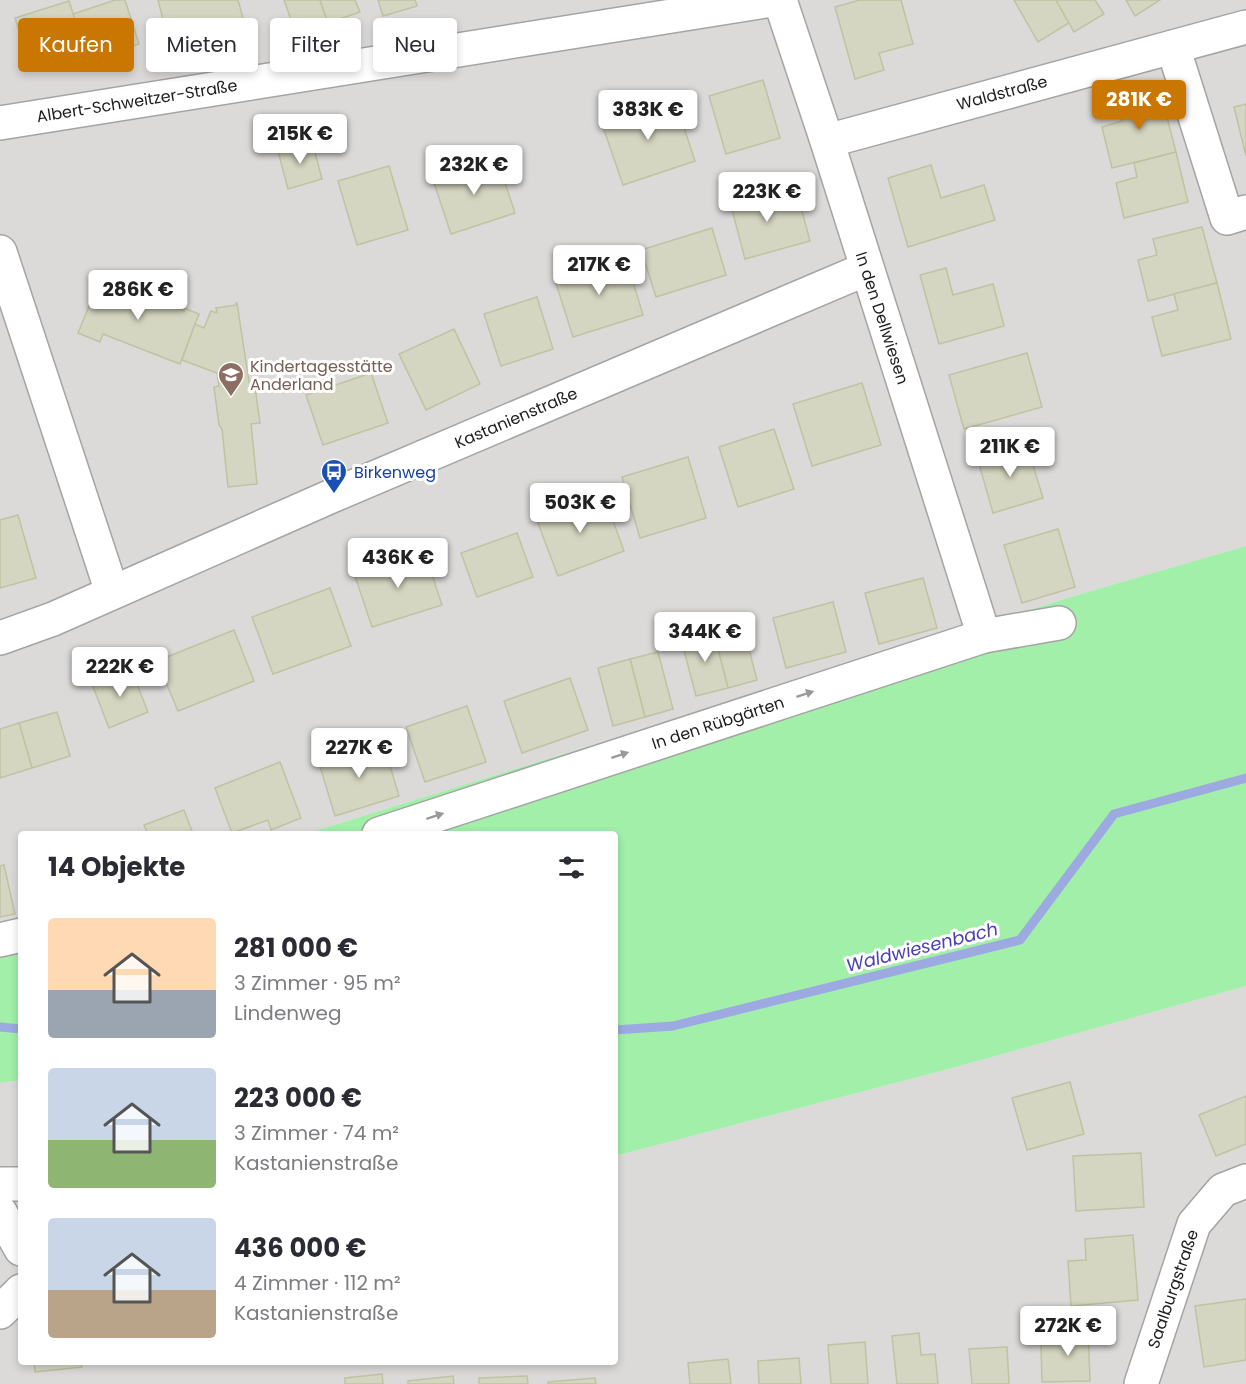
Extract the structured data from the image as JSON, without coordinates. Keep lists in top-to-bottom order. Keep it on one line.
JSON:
{"streets":{"street":["Waldstraße","Albert-Schweitzer-Straße","In den Dellwiesen","Kastanienstraße","In den Rübgärten","Saalburgstraße"]},"crossings":[["Waldstraße","In den Dellwiesen"],["In den Dellwiesen","Kastanienstraße"],["In den Dellwiesen","In den Rübgärten"]],"one_way":["In den Rübgärten"],"water":["Waldwiesenbach"],"places":{"school or university":["Kindertagesstätte Anderland"],"bus stop":["Birkenweg"]},"page":{"chip":["Kaufen","Mieten","Filter","Neu"],"price":["281K €","383K €","215K €","232K €","223K €","217K €","286K €","211K €","503K €","436K €","344K €","222K €","227K €","272K €"],"heading":"14 Objekte","list":[{"name":"281 000 €","note":"3 Zimmer · 95 m² · Lindenweg"},{"name":"223 000 €","note":"3 Zimmer · 74 m² · Kastanienstraße"},{"name":"436 000 €","note":"4 Zimmer · 112 m² · Kastanienstraße"}]}}
